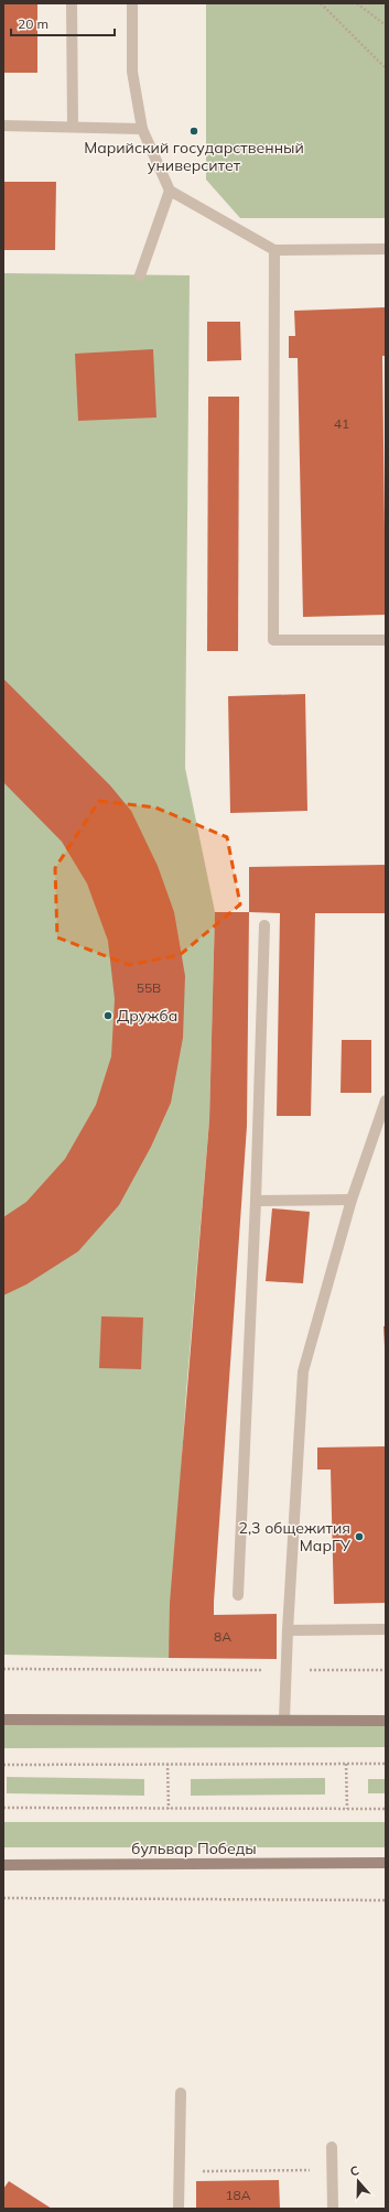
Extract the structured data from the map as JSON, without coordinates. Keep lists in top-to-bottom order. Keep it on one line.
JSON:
{"streets":{"street":["бульвар Победы"]},"places":["Марийский государственный университет","Дружба","2,3 общежития МарГУ"],"house_numbers":["41","55В","8А","18А"],"scale_bar":"20 m","north":"top"}
